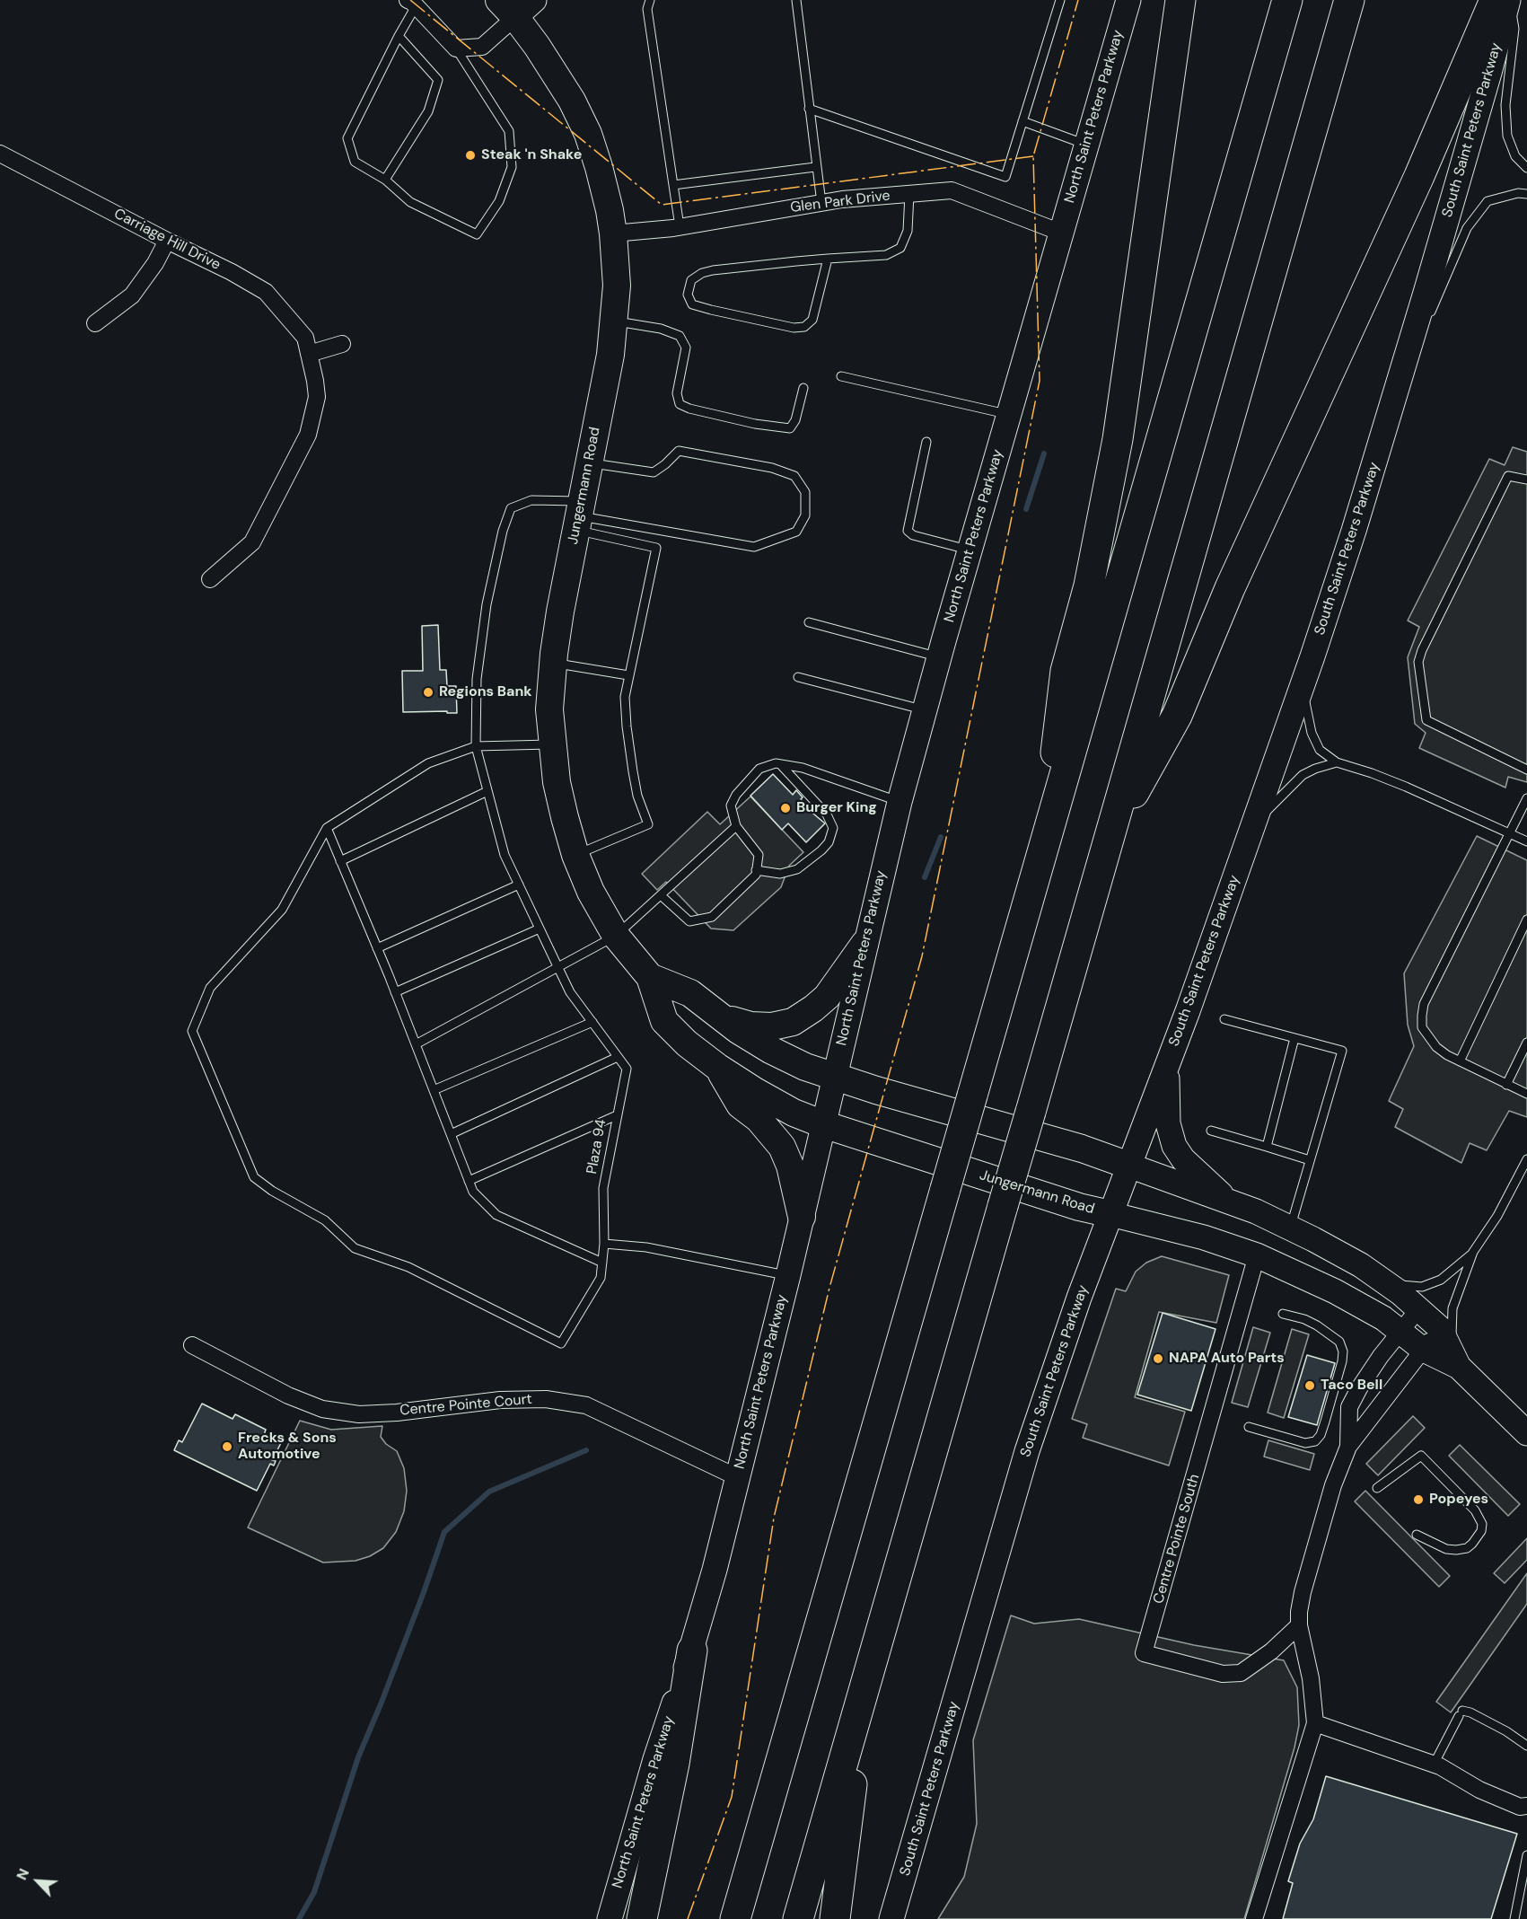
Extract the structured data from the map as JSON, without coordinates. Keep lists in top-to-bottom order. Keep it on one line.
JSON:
{"streets":{"main road":["North Saint Peters Parkway","South Saint Peters Parkway","Jungermann Road"],"street":["Glen Park Drive","Carriage Hill Drive","Centre Pointe Court","Centre Pointe South"],"lane":["Plaza 94"]},"crossings":[["North Saint Peters Parkway","Glen Park Drive"],["North Saint Peters Parkway","Jungermann Road"],["North Saint Peters Parkway","Centre Pointe Court"],["South Saint Peters Parkway","Jungermann Road"],["Glen Park Drive","Jungermann Road"],["Jungermann Road","Plaza 94"],["Jungermann Road","Centre Pointe South"]],"places":["Steak 'n Shake","Regions Bank","Burger King","NAPA Auto Parts","Taco Bell","Frecks & Sons Automotive","Popeyes"],"north":"top left"}
